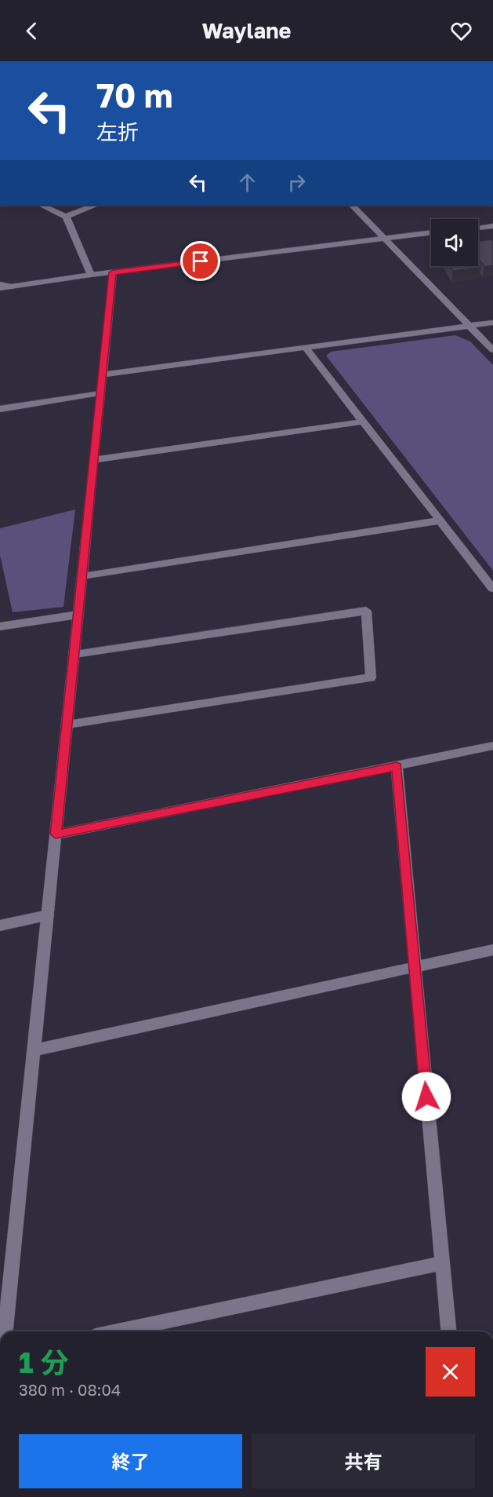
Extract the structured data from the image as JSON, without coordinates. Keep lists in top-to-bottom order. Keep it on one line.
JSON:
{"page":{"header":"Waylane","turn":["70 m","左折"],"heading":["1 分","380 m · 08:04"],"buttons":["終了","共有"]}}
